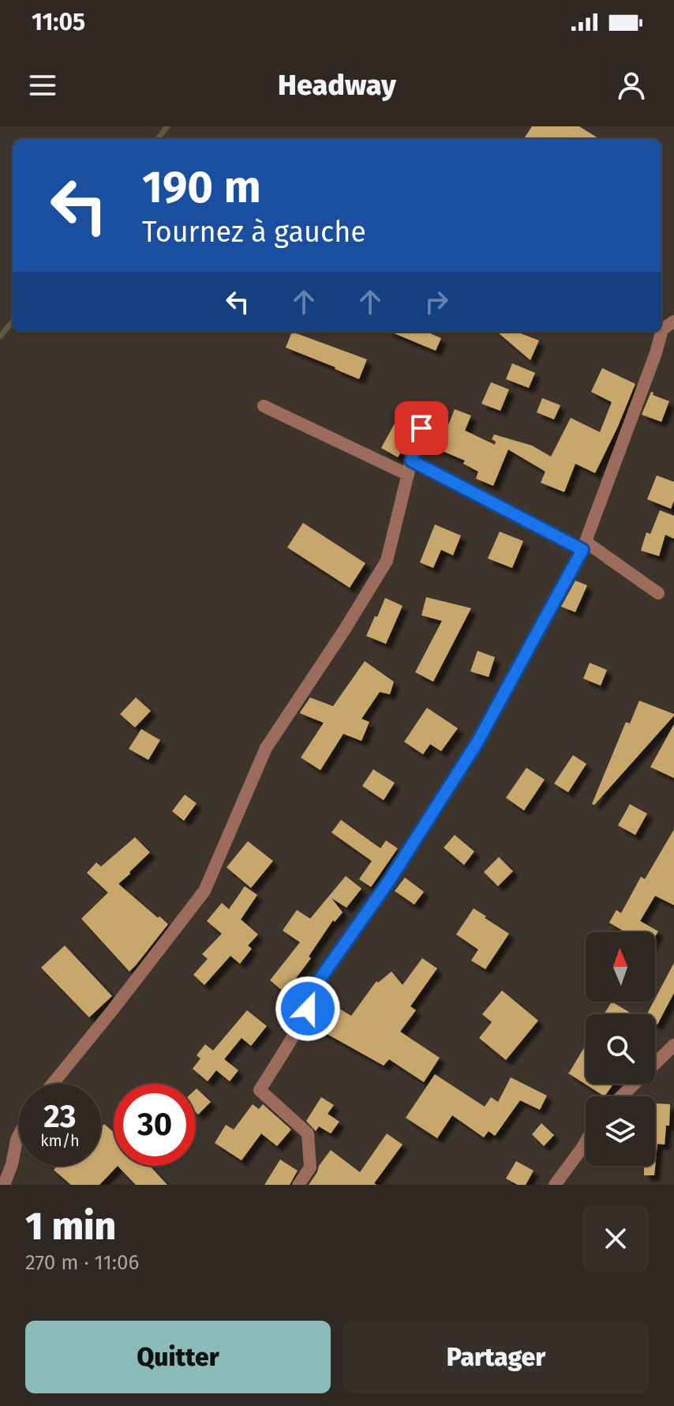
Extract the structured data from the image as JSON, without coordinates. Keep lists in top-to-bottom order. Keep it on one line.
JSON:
{"north":"top","page":{"status":"11:05","header":"Headway","turn":["190 m","Tournez à gauche"],"speed":"23 km/h","limit":"30","heading":["1 min","270 m · 11:06"],"buttons":["Quitter","Partager"]}}
